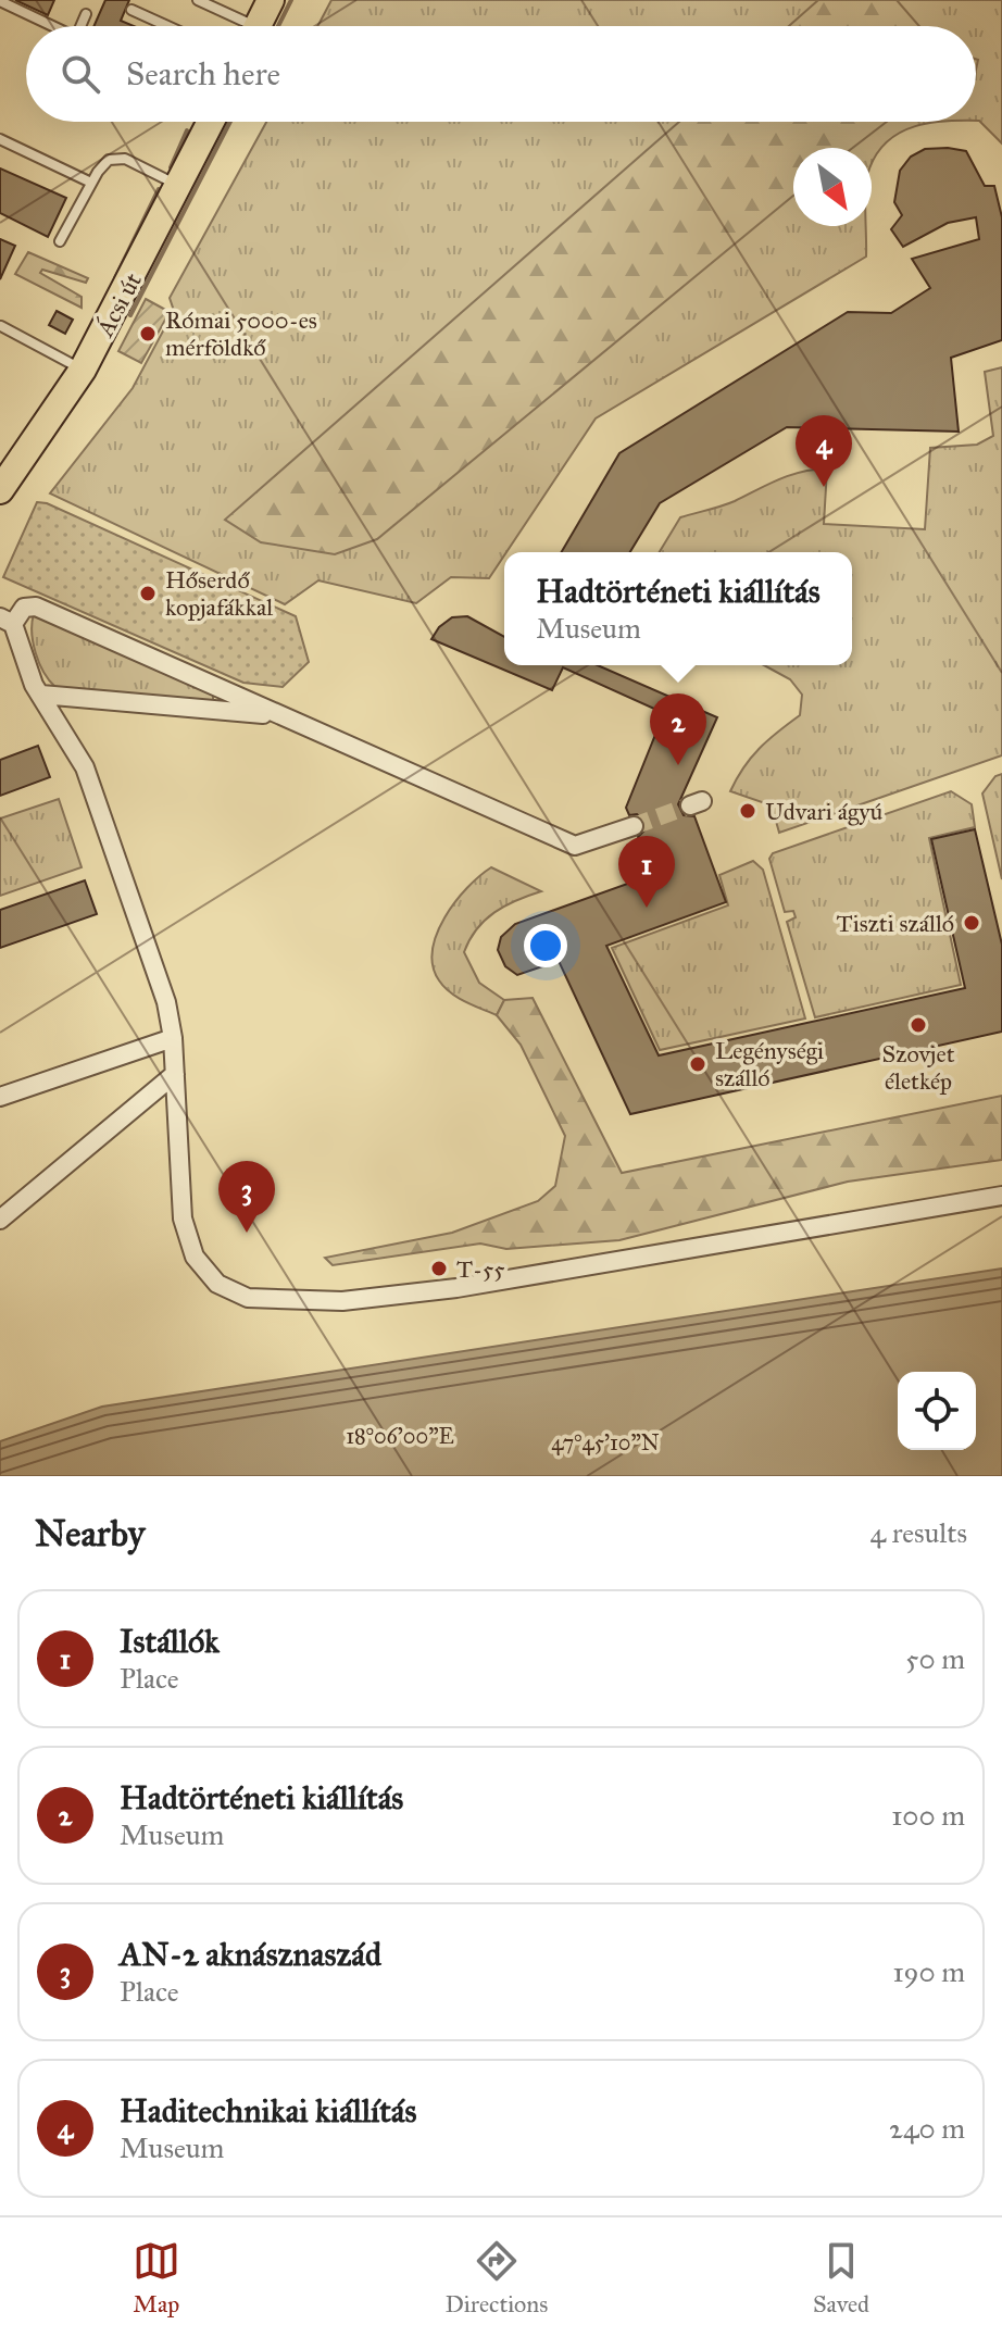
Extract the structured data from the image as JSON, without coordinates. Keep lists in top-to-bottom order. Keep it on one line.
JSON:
{"streets":{"main road":["Ácsi út"]},"places":["Római 5000-es mérföldkő","Hőserdő kopjafákkal","Udvari ágyú","Tiszti szálló","Szovjet életkép","Legénységi szálló","T-55"],"north":"bottom right","page":{"search":"Search here","pins":["4","2","1","3"],"popup":["Hadtörténeti kiállítás","Museum"],"heading":["Nearby","4 results"],"list":[{"mark":"1","name":"Istállók","note":"Place","value":"50 m"},{"mark":"2","name":"Hadtörténeti kiállítás","note":"Museum","value":"100 m"},{"mark":"3","name":"AN-2 aknásznaszád","note":"Place","value":"190 m"},{"mark":"4","name":"Haditechnikai kiállítás","note":"Museum","value":"240 m"}],"nav":["Map","Directions","Saved"]},"coordinates":["18°06'00\"E","47°45'10\"N"]}
